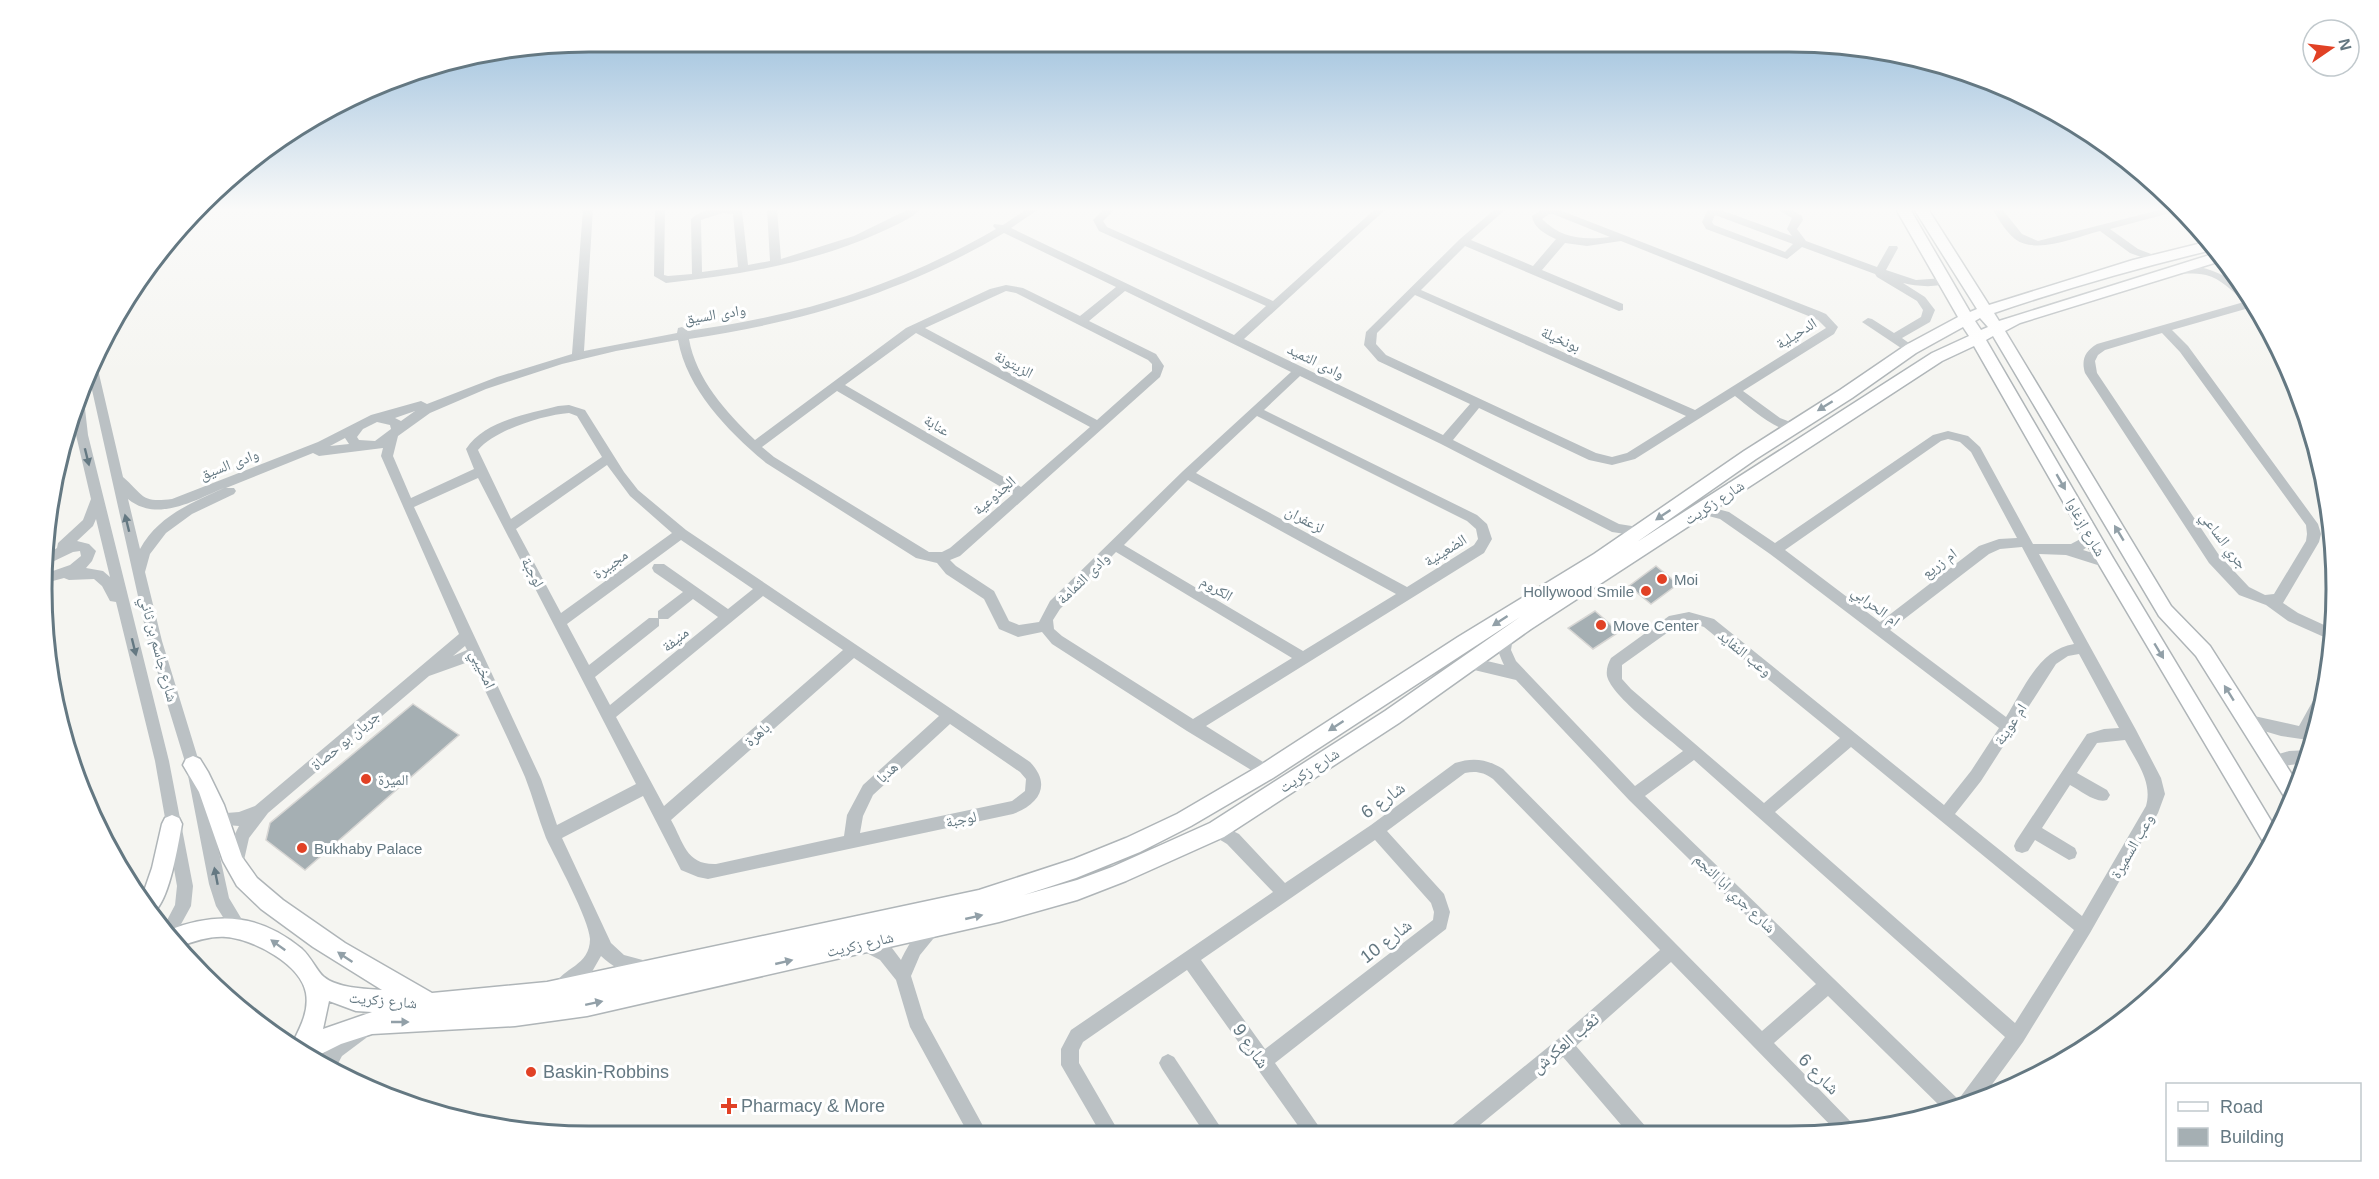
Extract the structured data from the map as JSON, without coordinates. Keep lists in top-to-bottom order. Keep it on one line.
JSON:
{"streets":{"main road":["شارع زكريت","شارع إزغاوا"],"street":["وادى السيق","الدحيلية","بونخيلة","وادى الثميد","الزيتونة","عنابة","الجذوعية","لزعفران","جري الساعي","الضعينية","ام زريع","مجيبرة","لوجبة","وادى الثمامة","الكروم","ام الحرابي","منيفة","شارع جاسم بن ثاني","وعب النفايد","امخيبي","ام عوينة","باهرة","جريان بو حصاة","هدبا","شارع 6","وعب السميرة","شارع جري ابا النجم","شارع 10","ثغب العكرش","شارع 9"]},"crossings":[["وادى السيق","شارع جاسم بن ثاني"],["الدحيلية","بونخيلة"],["وادى الثميد","شارع زكريت"],["وادى الثميد","وادى الثمامة"],["الزيتونة","الجذوعية"],["عنابة","الجذوعية"],["شارع زكريت","شارع إزغاوا"],["شارع زكريت","ام الحرابي"],["شارع زكريت","امخيبي"],["شارع زكريت","شارع جري ابا النجم"],["لزعفران","الضعينية"],["لزعفران","وادى الثمامة"],["الضعينية","وادى الثمامة"],["الضعينية","الكروم"],["ام زريع","ام الحرابي"],["ام زريع","وعب السميرة"],["مجيبرة","لوجبة"],["لوجبة","منيفة"],["لوجبة","باهرة"],["لوجبة","هدبا"],["وادى الثمامة","الكروم"],["ام الحرابي","ام عوينة"],["ام الحرابي","وعب السميرة"],["وعب النفايد","ام عوينة"],["وعب النفايد","وعب السميرة"],["امخيبي","جريان بو حصاة"],["ام عوينة","وعب السميرة"],["شارع 6","شارع 10"],["شارع 6","ثغب العكرش"],["شارع 6","شارع 9"],["شارع 10","شارع 9"]],"places":{"other":["Moi","Hollywood Smile","Move Center","الميرة","Bukhaby Palace","Baskin-Robbins"],"health":["Pharmacy & More"]},"legend":["Road","Building"],"north":"right"}
